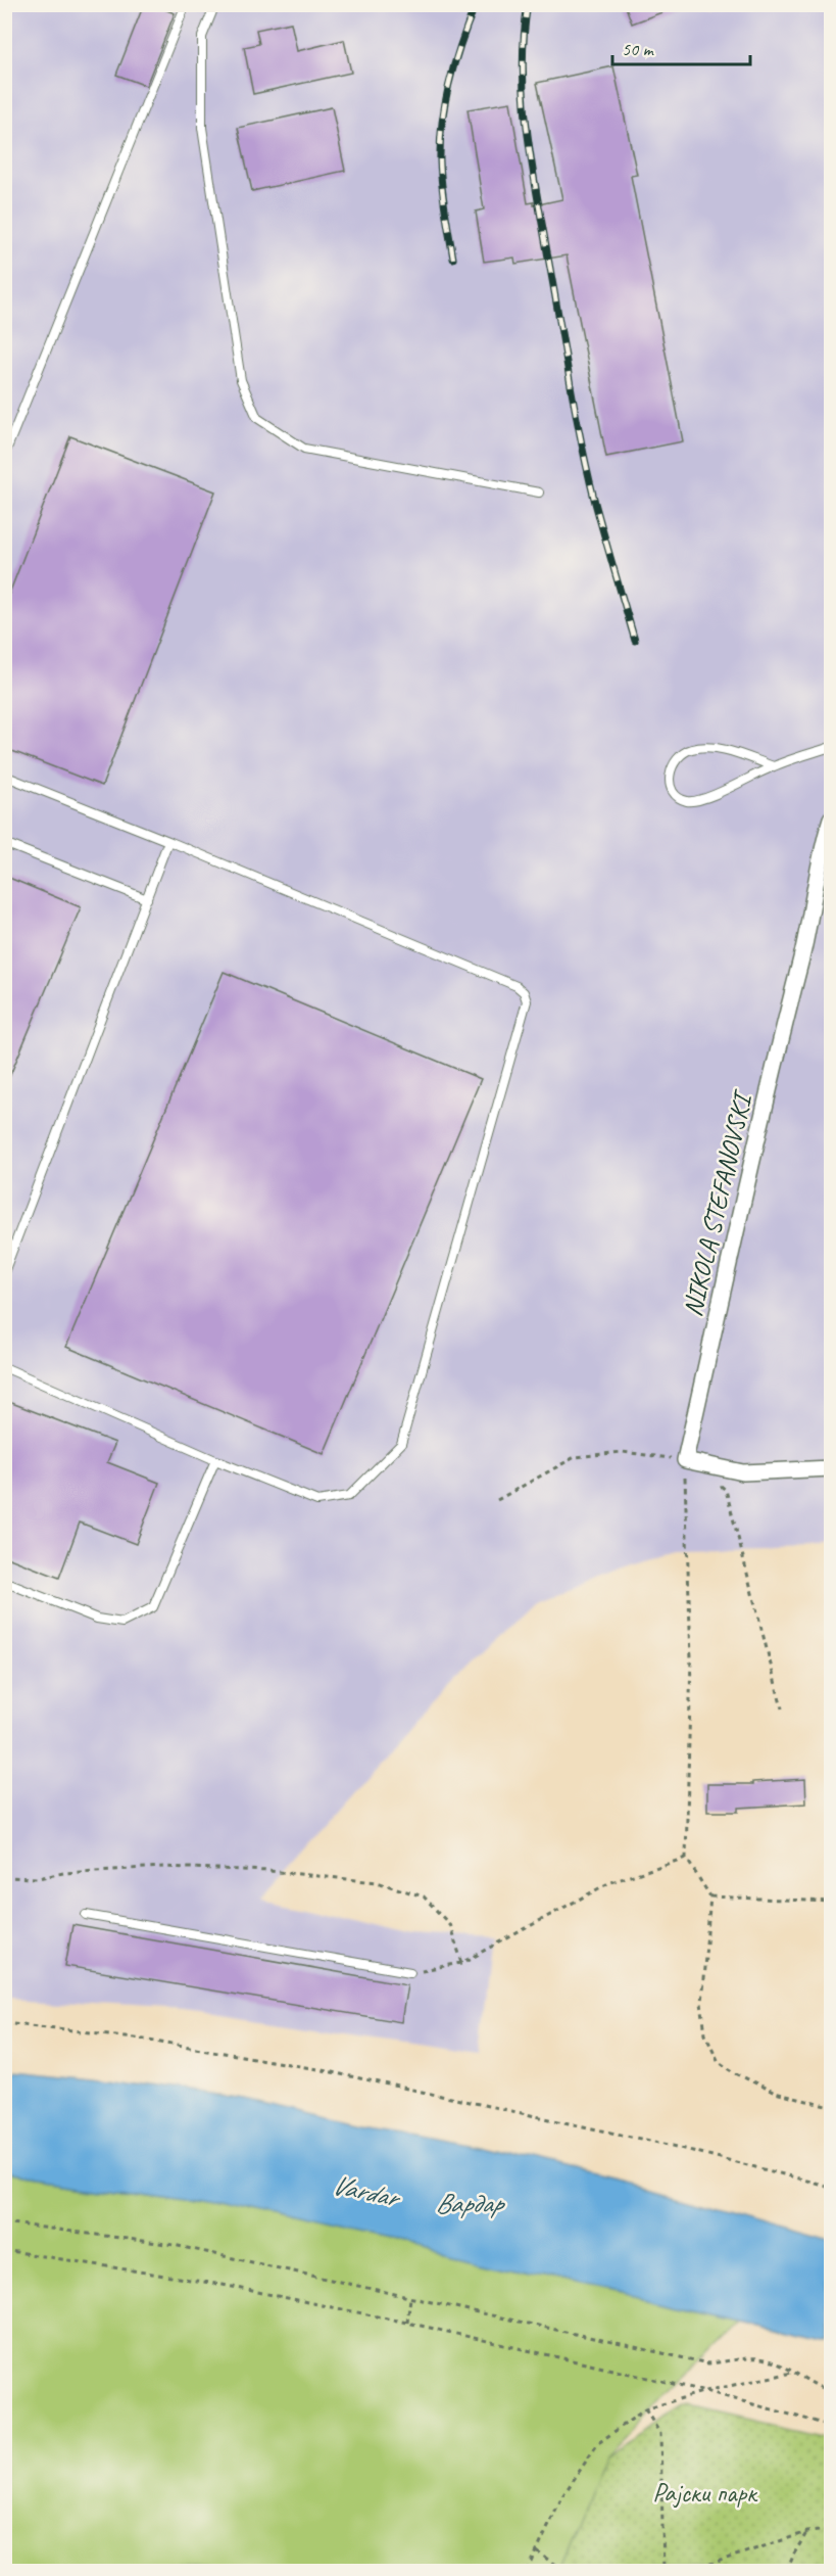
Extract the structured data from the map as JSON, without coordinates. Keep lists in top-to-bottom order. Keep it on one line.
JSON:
{"streets":{"street":["NIKOLA STEFANOVSKI"]},"water":["Vardar","Вардар"],"parks":["Рајски парк"],"scale_bar":"50 m"}
